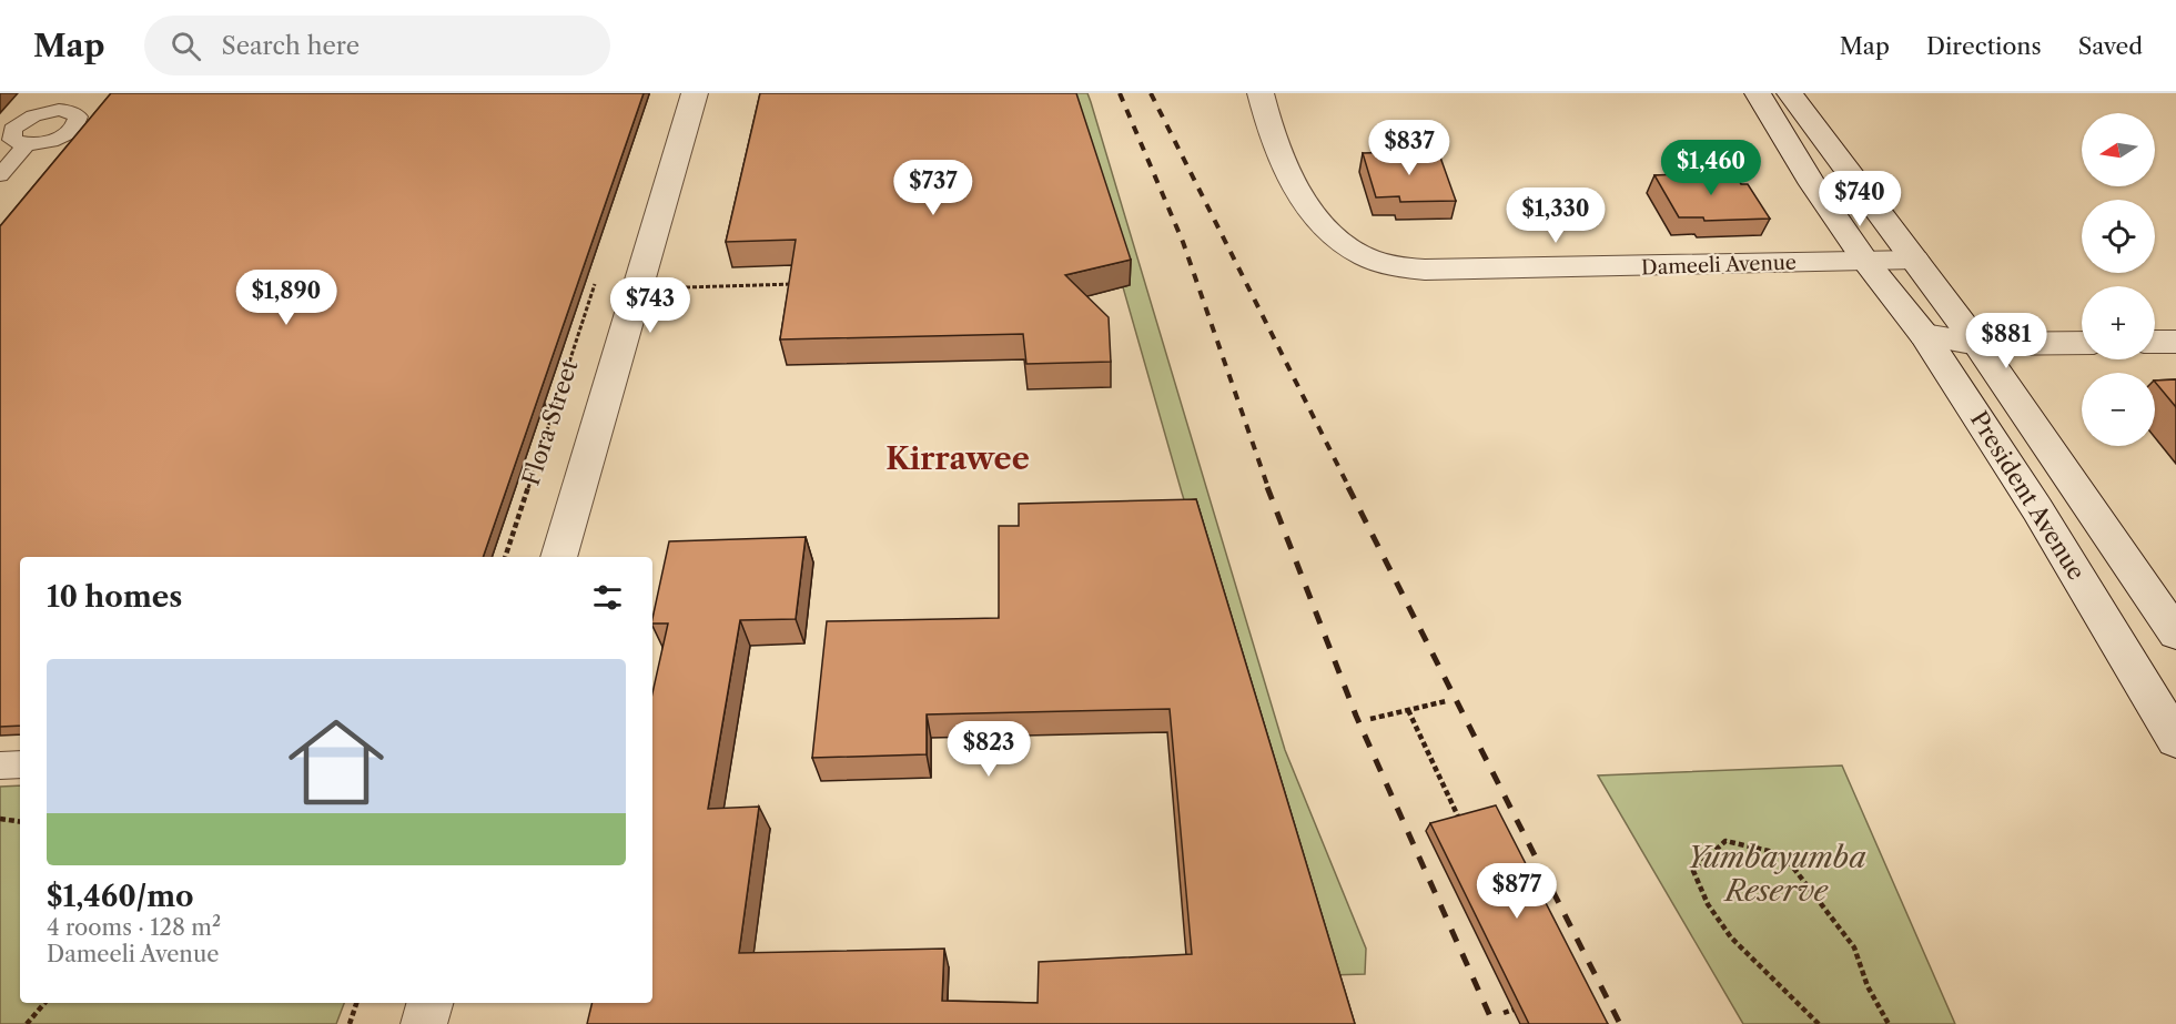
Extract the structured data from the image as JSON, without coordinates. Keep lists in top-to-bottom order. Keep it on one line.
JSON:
{"streets":{"street":["Dameeli Avenue","Flora Street","President Avenue"]},"crossings":[["Dameeli Avenue","President Avenue"]],"districts":["Kirrawee"],"parks":["Yumbayumba Reserve"],"north":"left","page":{"header":"Map","search":"Search here","nav":["Map","Directions","Saved"],"map_buttons":["+","−"],"price":["$837","$1,460","$737","$740","$1,330","$1,890","$743","$881","$823","$877"],"heading":"10 homes","list":[{"name":"$1,460/mo","note":"4 rooms · 128 m² · Dameeli Avenue"}]}}
